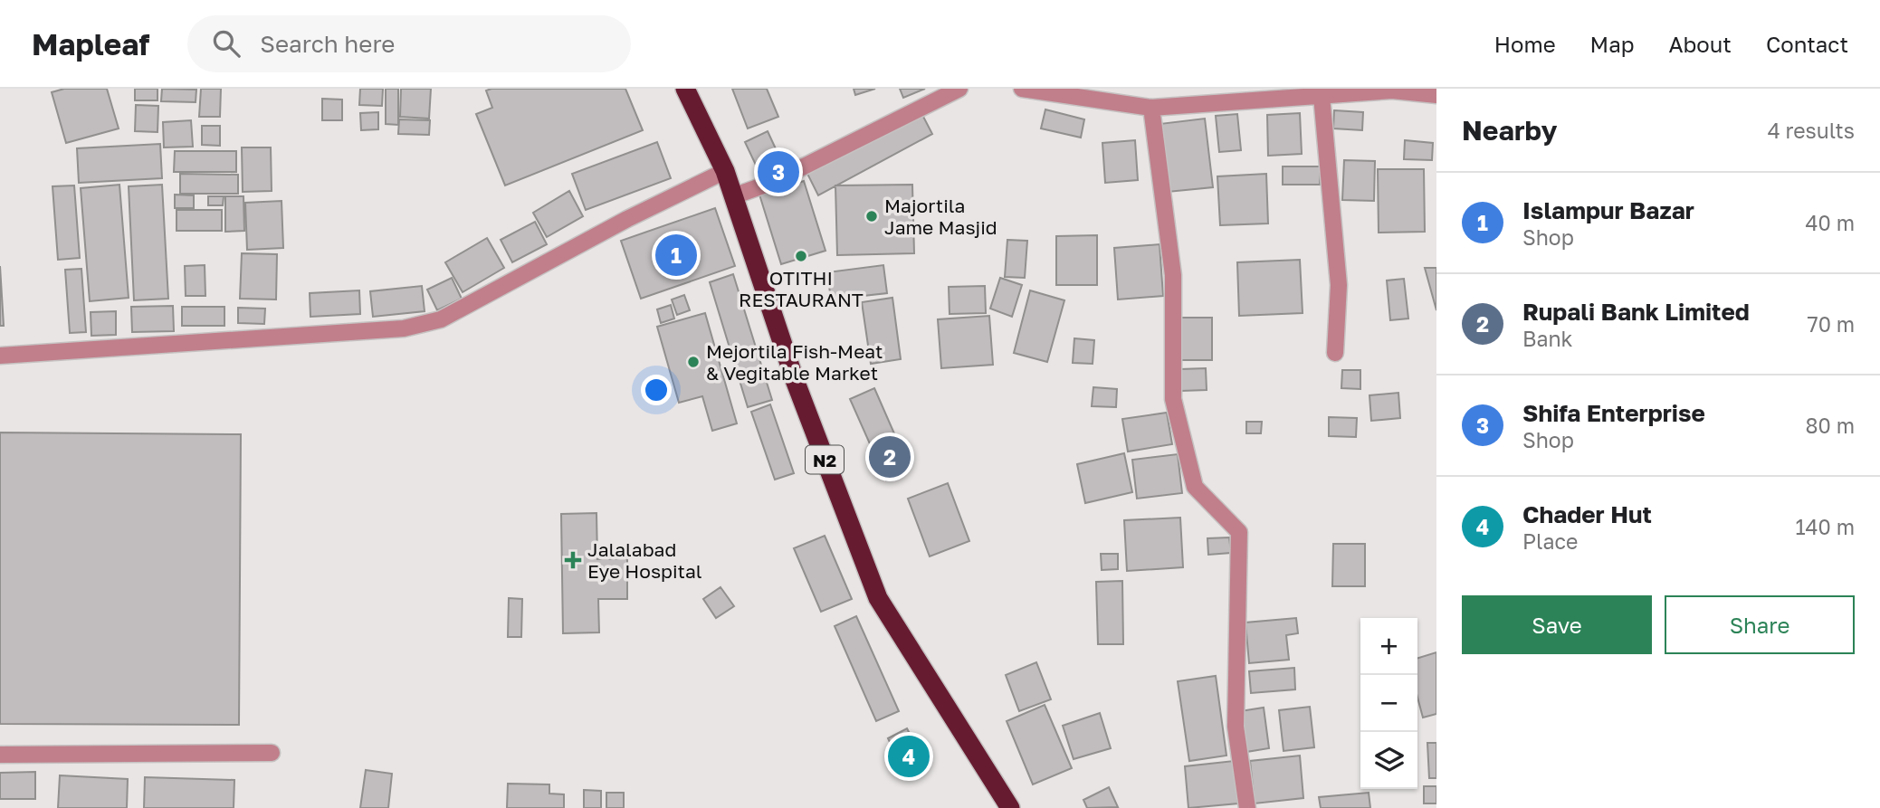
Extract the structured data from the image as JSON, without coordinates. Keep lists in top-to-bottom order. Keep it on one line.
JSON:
{"streets":{"highway":["N2"]},"places":{"other":["Majortila Jame Masjid","OTITHI RESTAURANT","Mejortila Fish-Meat & Vegitable Market"],"health":["Jalalabad Eye Hospital"]},"page":{"header":"Mapleaf","search":"Search here","nav":["Home","Map","About","Contact"],"heading":["Nearby","4 results"],"pins":["3","1","2","4"],"list":[{"mark":"1","name":"Islampur Bazar","note":"Shop","value":"40 m"},{"mark":"2","name":"Rupali Bank Limited","note":"Bank","value":"70 m"},{"mark":"3","name":"Shifa Enterprise","note":"Shop","value":"80 m"},{"mark":"4","name":"Chader Hut","note":"Place","value":"140 m"}],"buttons":["Save","Share"],"map_buttons":["+","−"]}}
